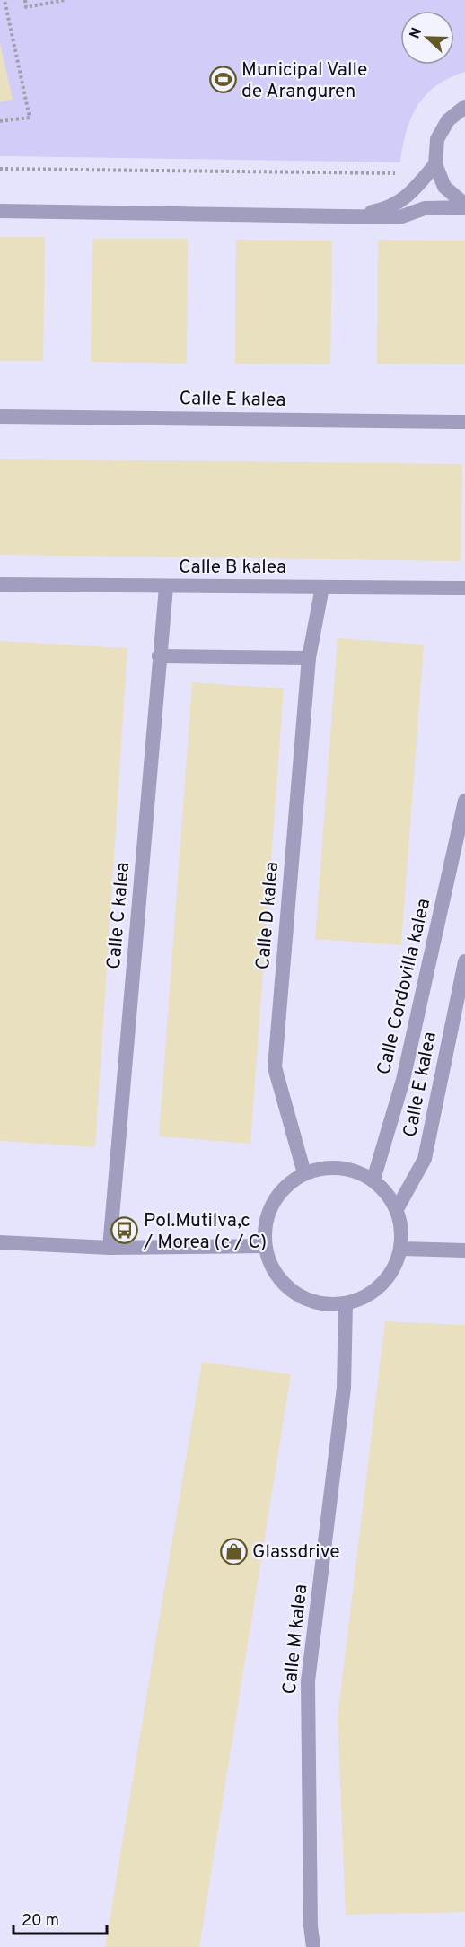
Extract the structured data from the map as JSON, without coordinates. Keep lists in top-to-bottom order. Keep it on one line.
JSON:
{"streets":{"street":["Calle E kalea","Calle B kalea","Calle C kalea","Calle D kalea","Calle Cordovilla kalea","Calle M kalea"]},"crossings":[["Calle E kalea","Calle D kalea"],["Calle E kalea","Calle Cordovilla kalea"],["Calle E kalea","Calle M kalea"],["Calle B kalea","Calle C kalea"],["Calle B kalea","Calle D kalea"],["Calle D kalea","Calle Cordovilla kalea"],["Calle D kalea","Calle M kalea"],["Calle Cordovilla kalea","Calle M kalea"]],"places":{"sports":["Municipal Valle de Aranguren"],"bus stop":["Pol.Mutilva,c / Morea (c / C)"],"shop":["Glassdrive"]},"scale_bar":"20 m","north":"left"}
